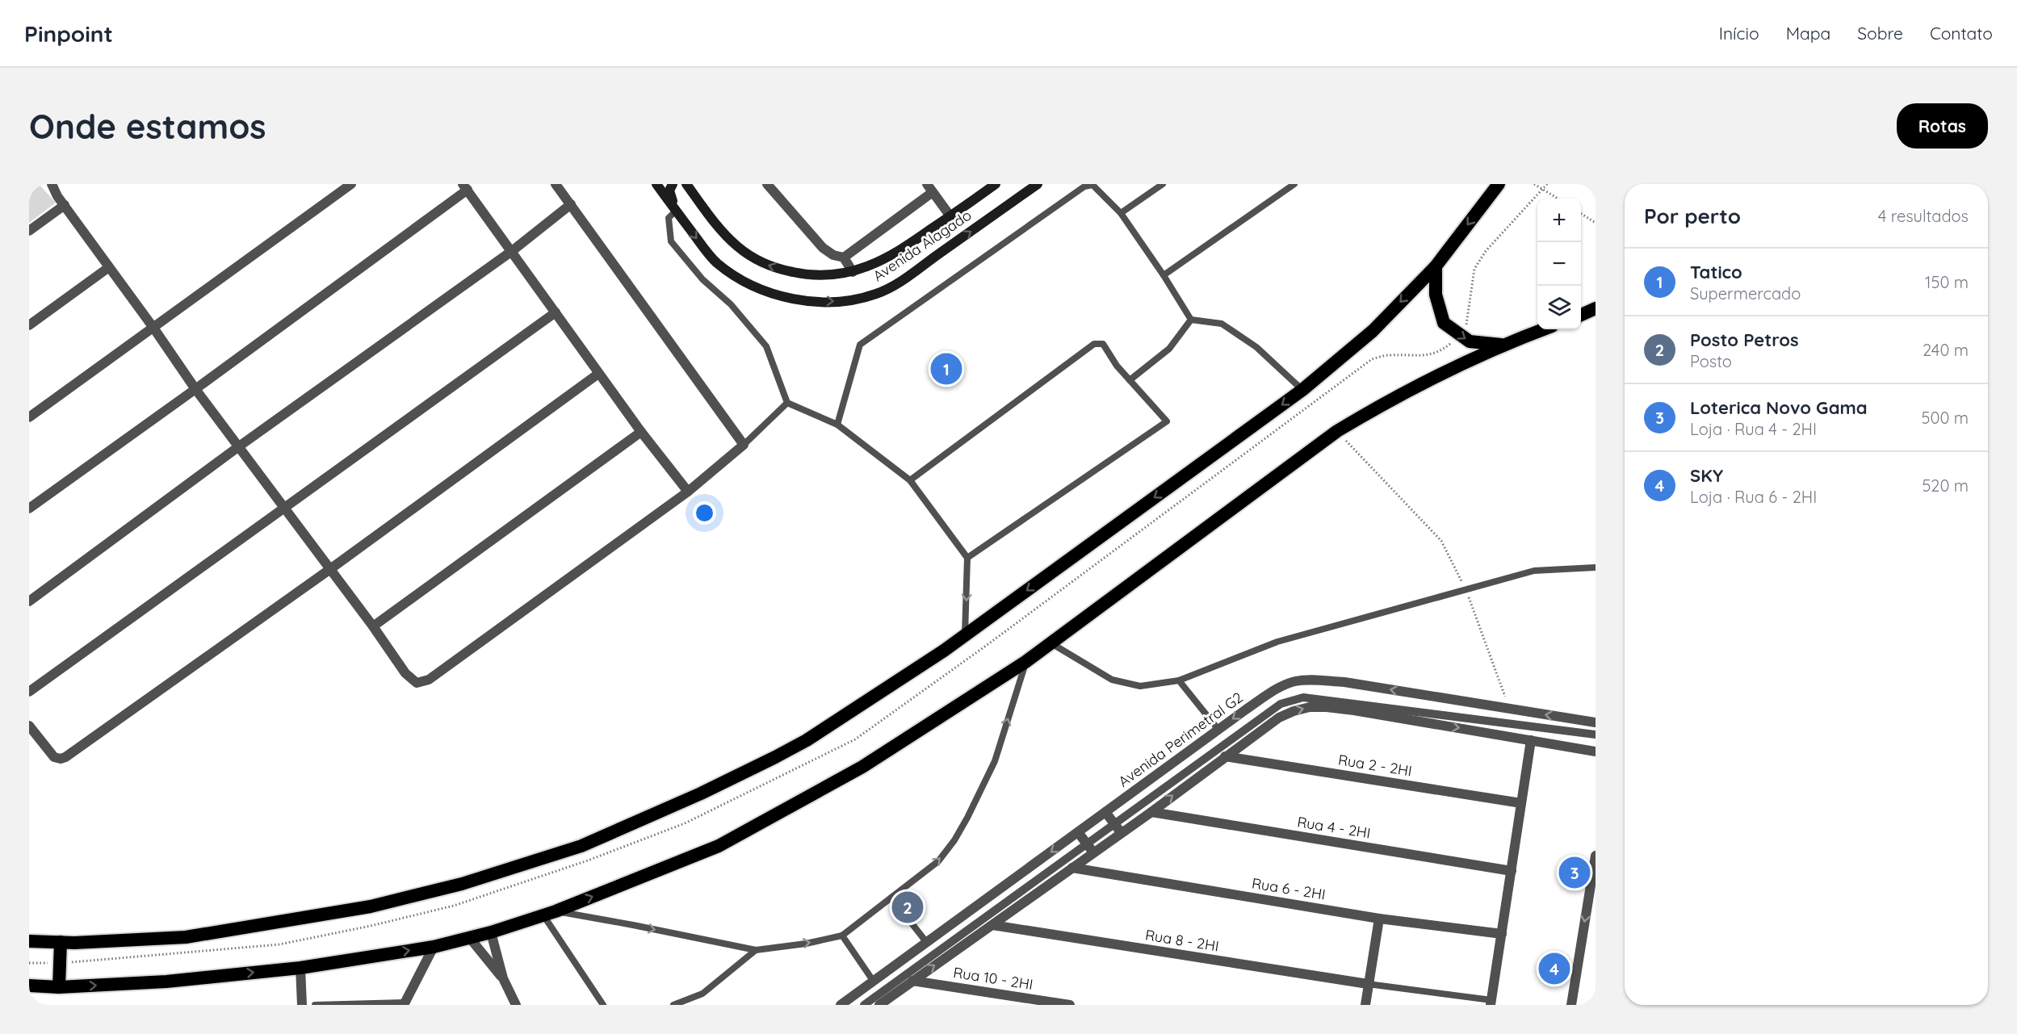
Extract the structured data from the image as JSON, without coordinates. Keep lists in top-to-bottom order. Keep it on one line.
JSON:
{"streets":{"main road":["Avenida Alagado"],"street":["Avenida Perimetral G2","Rua 2 - 2HI","Rua 4 - 2HI","Rua 6 - 2HI","Rua 8 - 2HI","Rua 10 - 2HI"]},"page":{"header":"Pinpoint","nav":["Início","Mapa","Sobre","Contato"],"buttons":"Rotas","title":"Onde estamos","heading":["Por perto","4 resultados"],"map_buttons":["+","−"],"list":[{"mark":"1","name":"Tatico","note":"Supermercado","value":"150 m"},{"mark":"2","name":"Posto Petros","note":"Posto","value":"240 m"},{"mark":"3","name":"Loterica Novo Gama","note":"Loja · Rua 4 - 2HI","value":"500 m"},{"mark":"4","name":"SKY","note":"Loja · Rua 6 - 2HI","value":"520 m"}],"pins":["1","3","2","4"]}}
